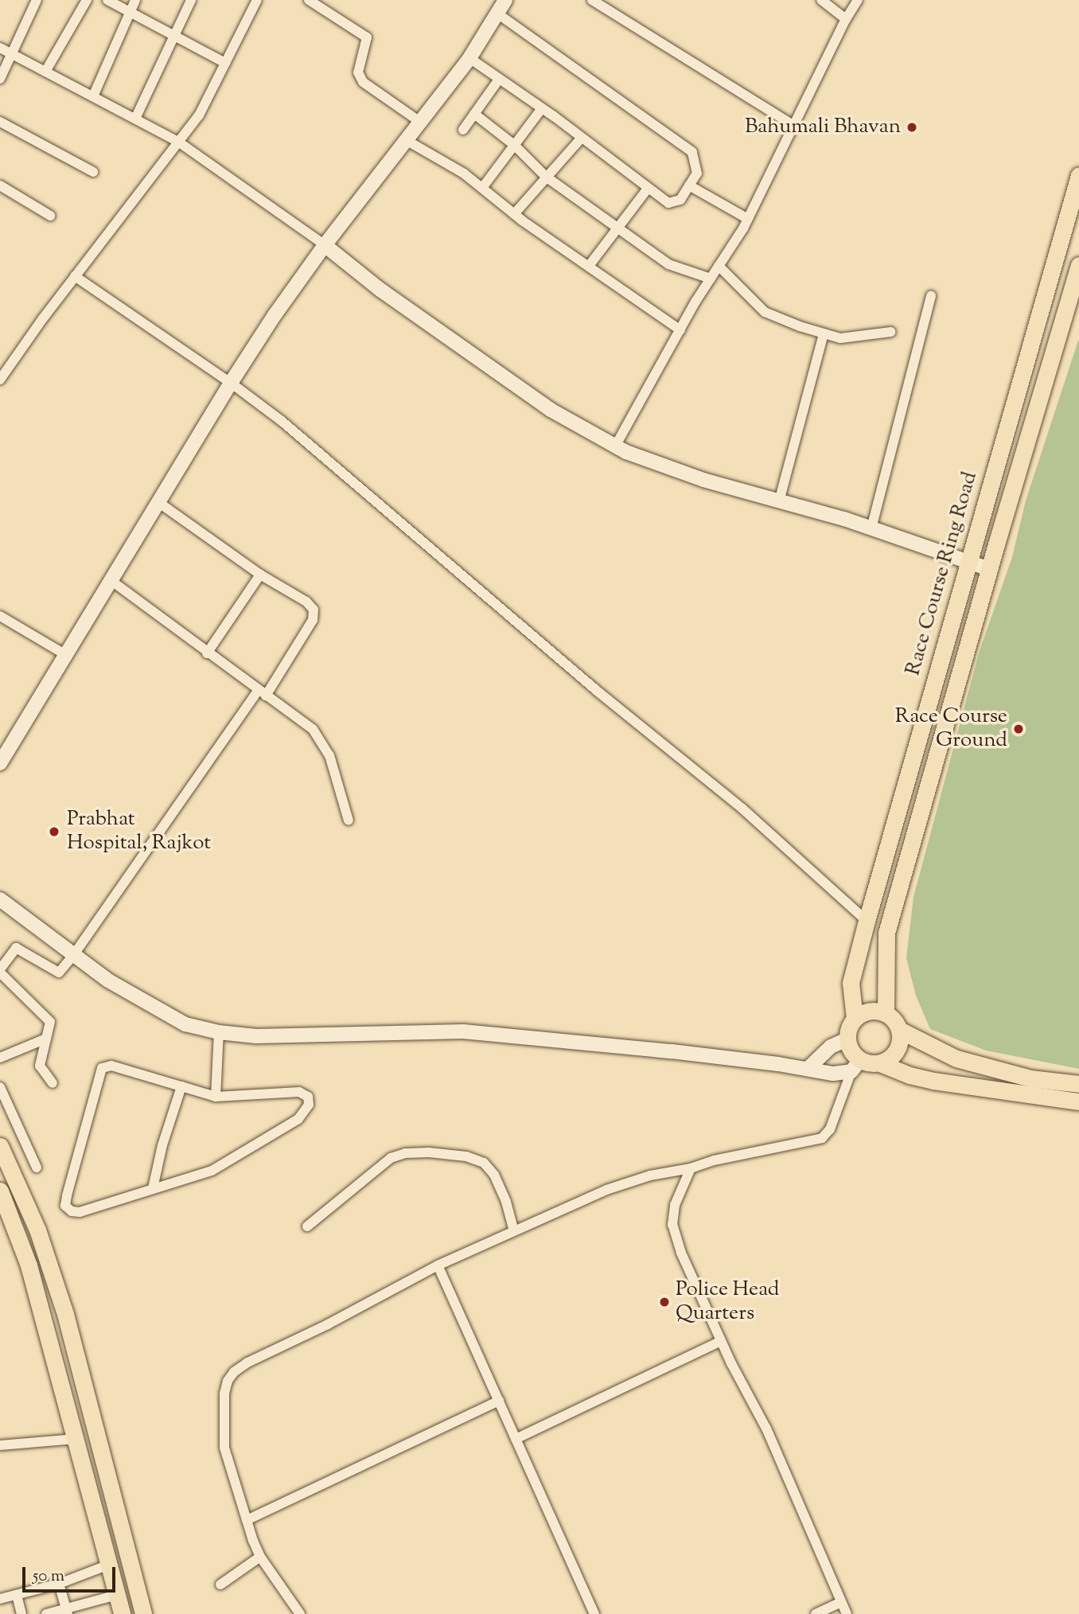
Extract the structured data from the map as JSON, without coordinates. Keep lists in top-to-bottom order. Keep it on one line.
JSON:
{"streets":{"main road":["Race Course Ring Road"]},"places":["Bahumali Bhavan","Race Course Ground","Prabhat Hospital, Rajkot","Police Head Quarters"],"scale_bar":"50 m"}
